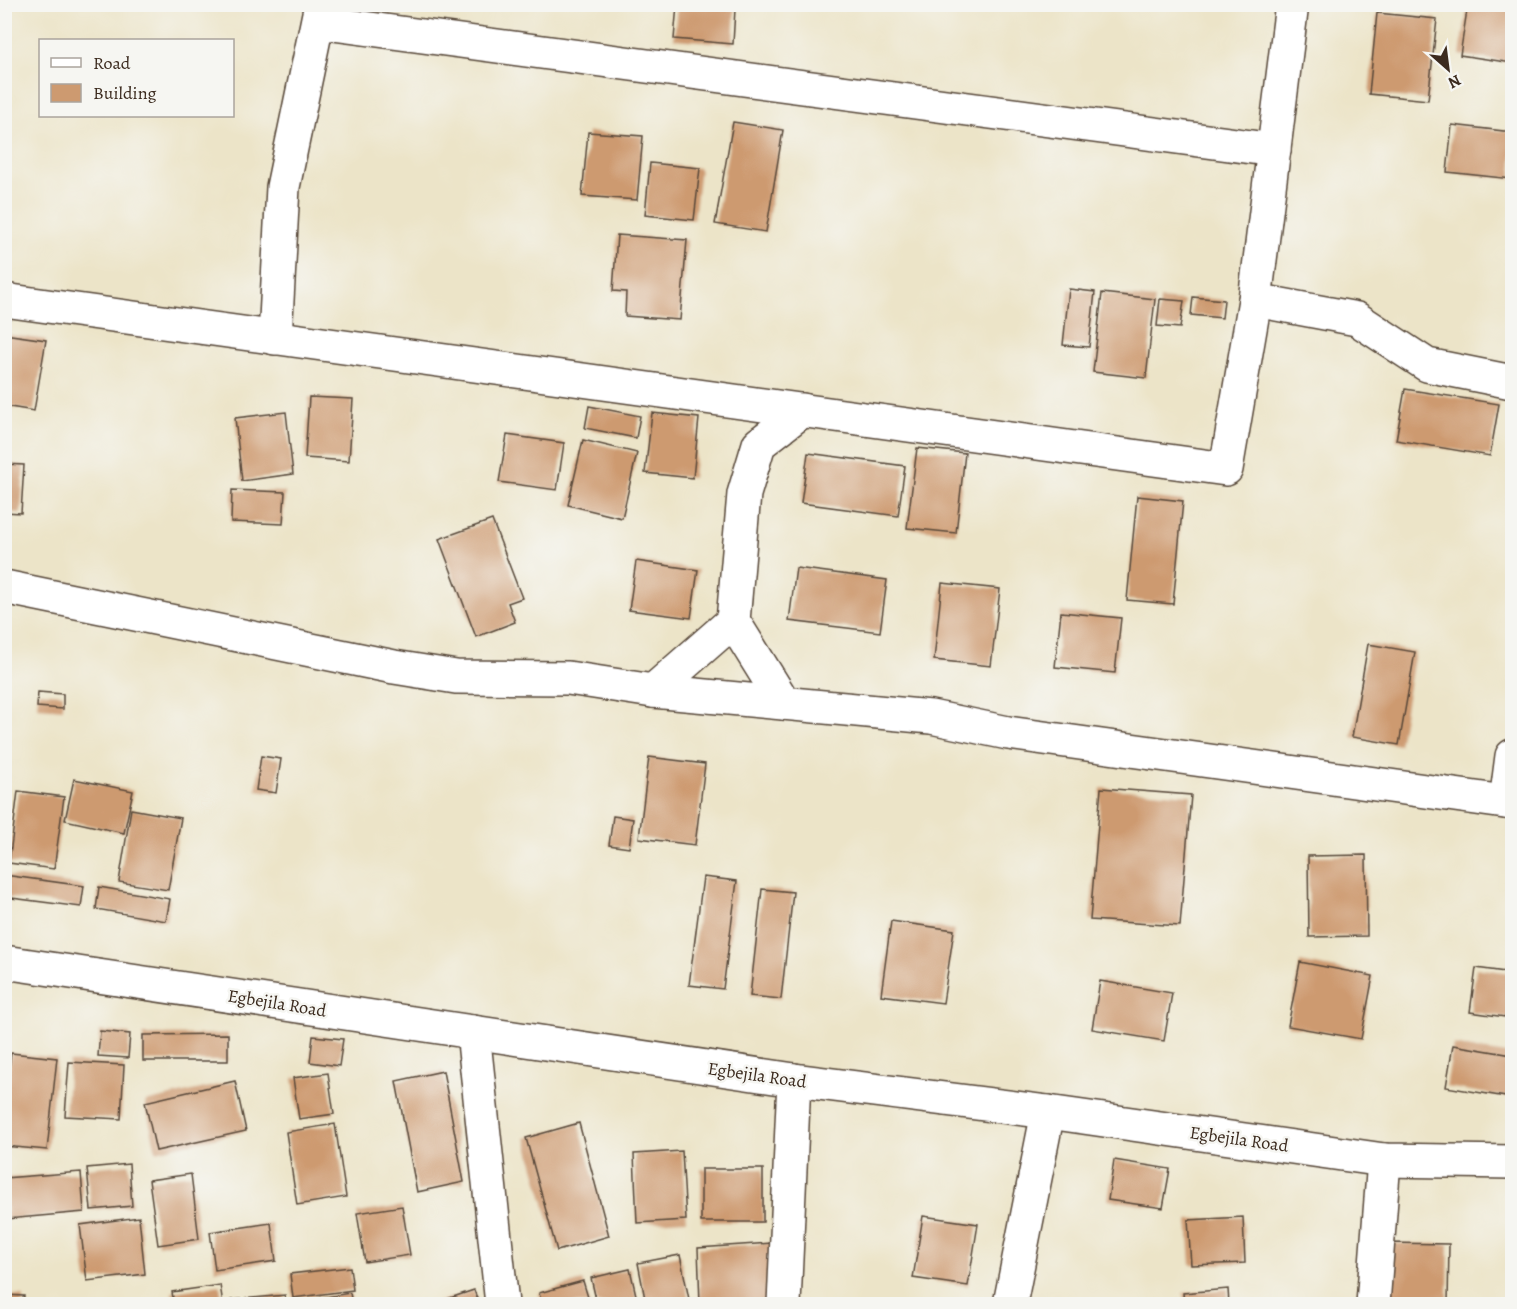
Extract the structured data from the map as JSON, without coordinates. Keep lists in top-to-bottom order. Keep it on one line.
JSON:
{"streets":{"street":["Egbejila Road"]},"legend":["Road","Building"],"north":"bottom right"}
